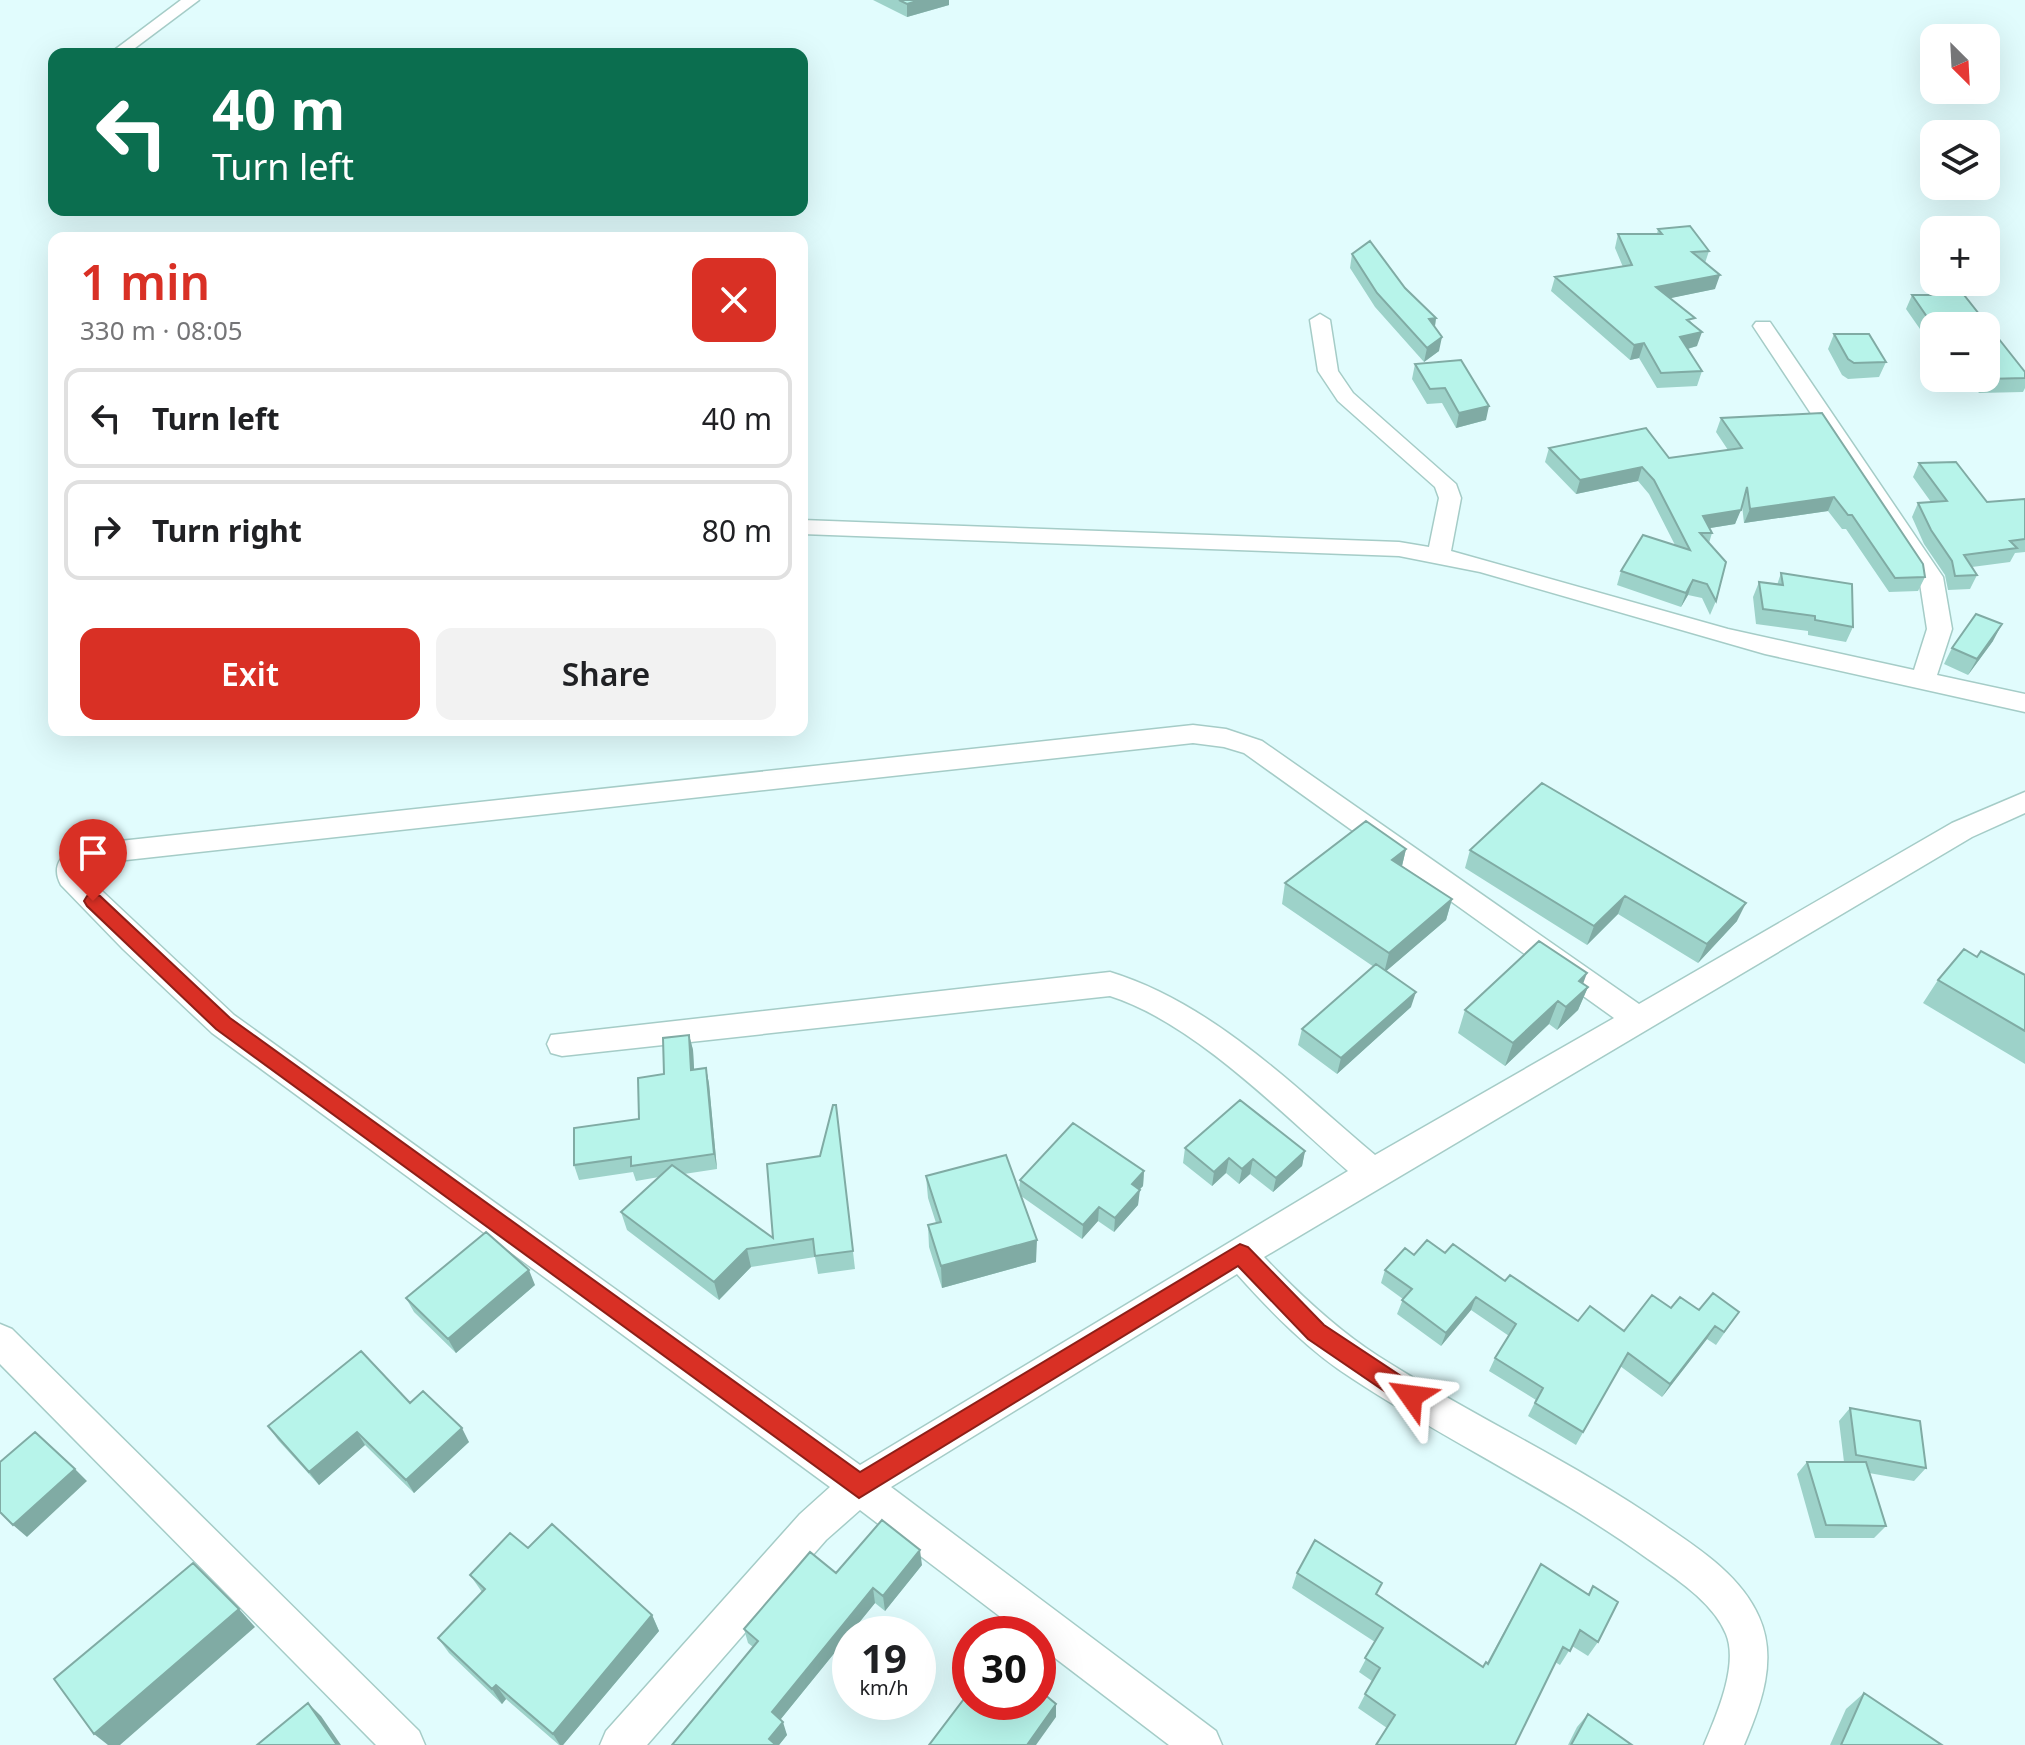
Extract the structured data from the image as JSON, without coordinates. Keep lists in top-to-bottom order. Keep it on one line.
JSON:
{"north":"bottom right","page":{"map_buttons":["+","−"],"turn":["40 m","Turn left"],"heading":["1 min","330 m · 08:05"],"list":[{"name":"Turn left","value":"40 m"},{"name":"Turn right","value":"80 m"}],"buttons":["Exit","Share"],"speed":"19 km/h","limit":"30"}}
